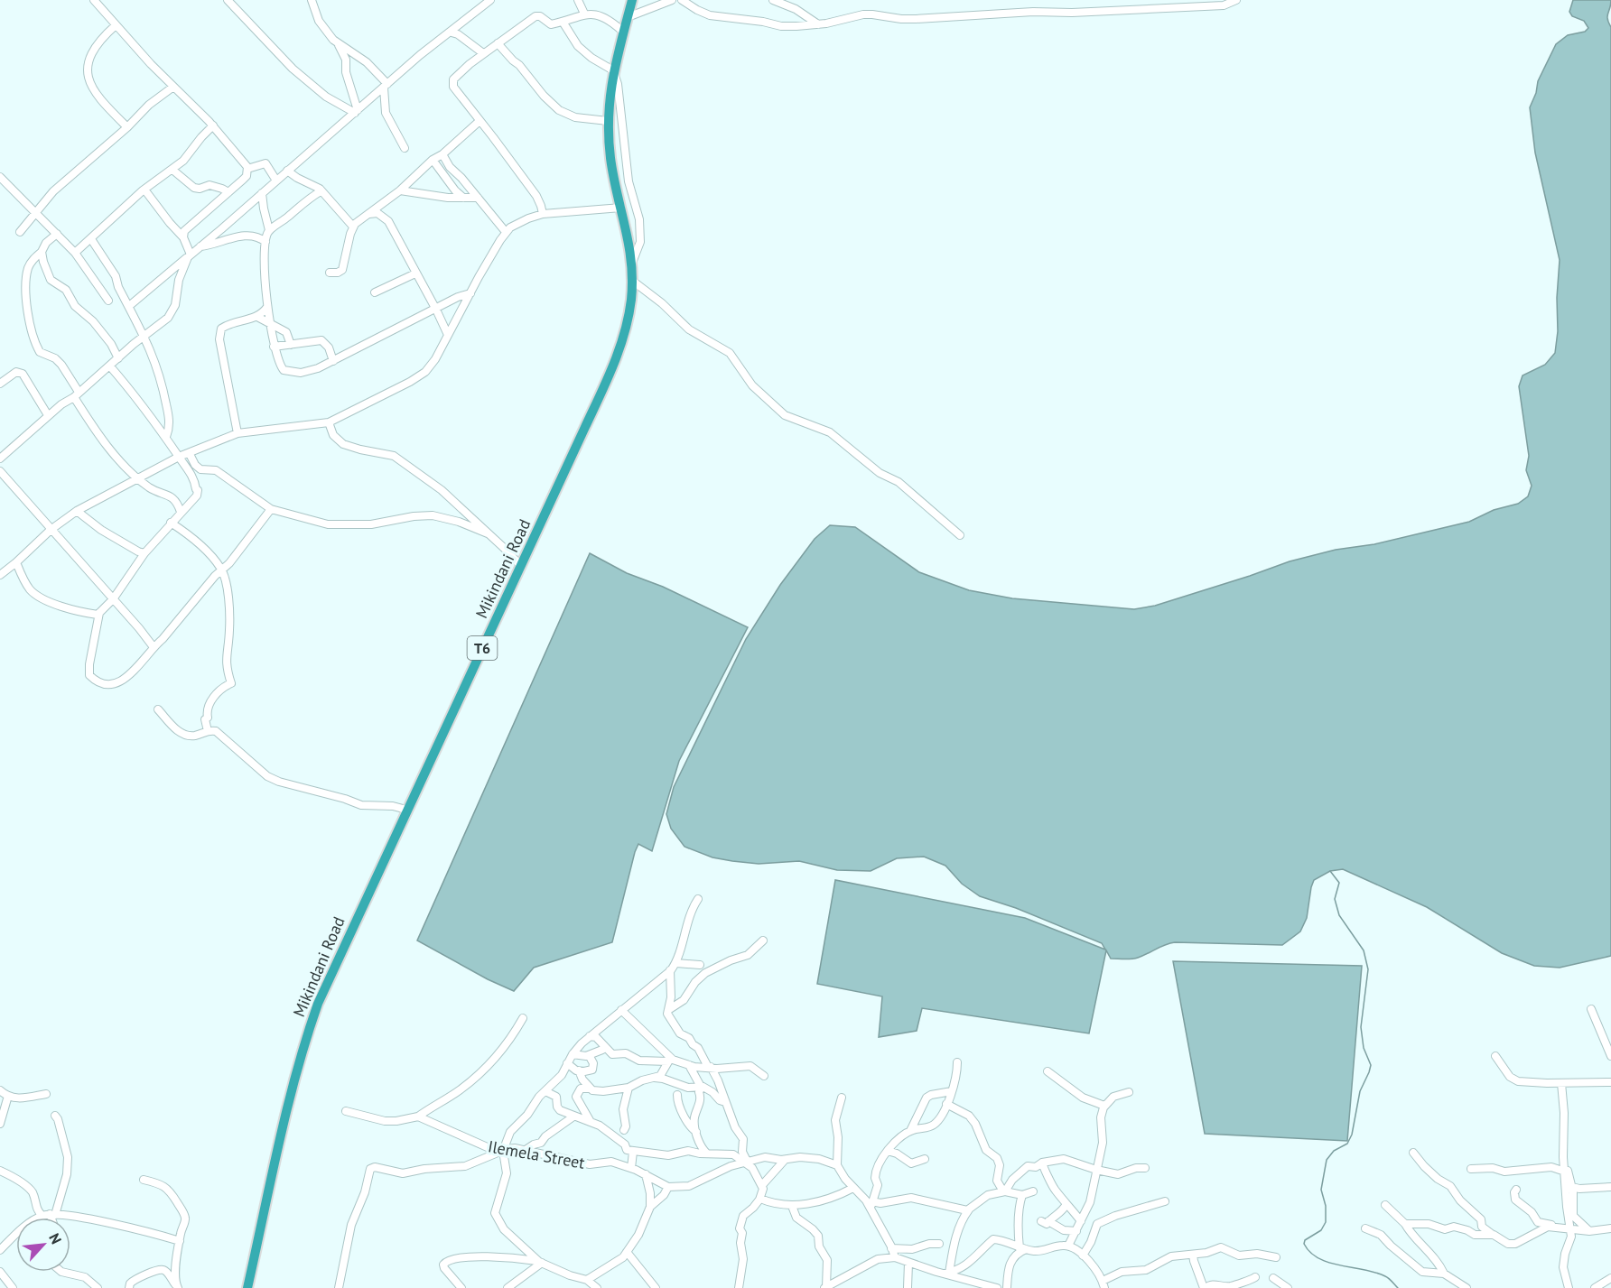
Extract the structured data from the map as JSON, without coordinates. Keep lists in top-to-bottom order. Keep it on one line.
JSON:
{"streets":{"highway":["Mikindani Road","T6"],"street":["Ilemela Street"]},"north":"top right"}
